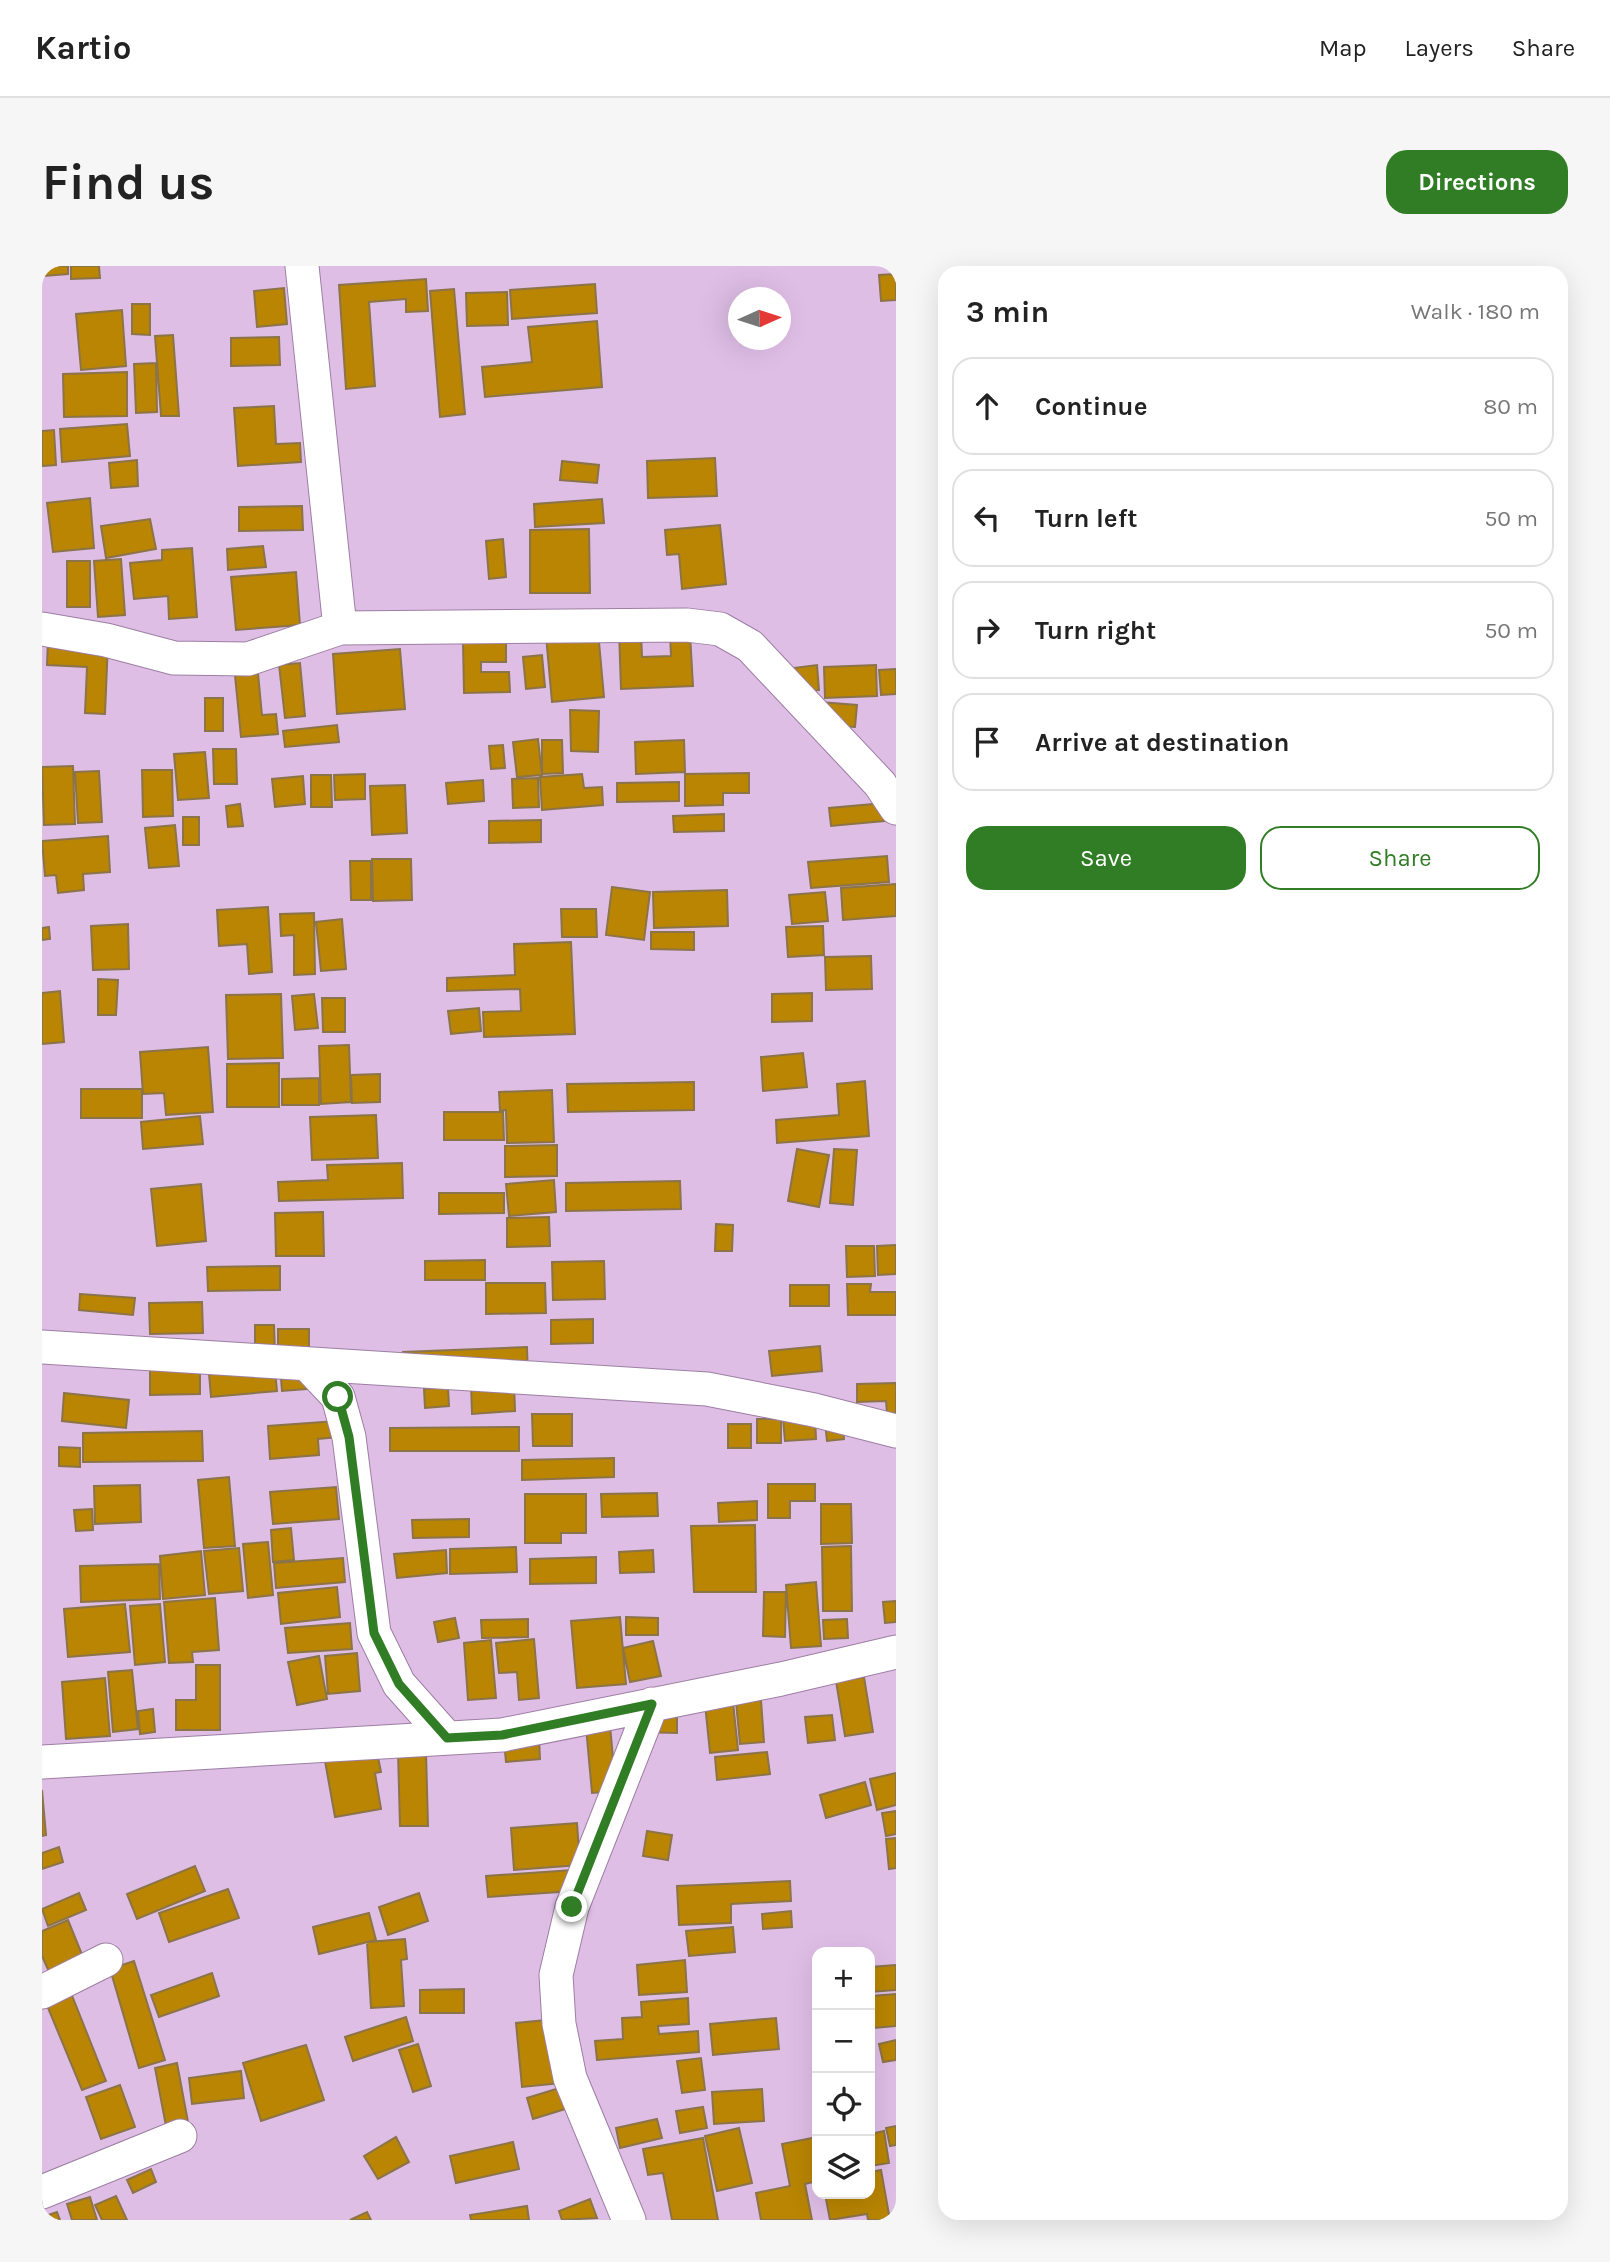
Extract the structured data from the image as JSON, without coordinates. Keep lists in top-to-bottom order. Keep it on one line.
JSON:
{"north":"right","page":{"header":"Kartio","nav":["Map","Layers","Share"],"buttons":["Directions",["Save","Share"]],"title":"Find us","heading":["3 min","Walk · 180 m"],"list":[["Continue","80 m"],["Turn left","50 m"],["Turn right","50 m"],"Arrive at destination"],"map_buttons":["+","−"]}}
